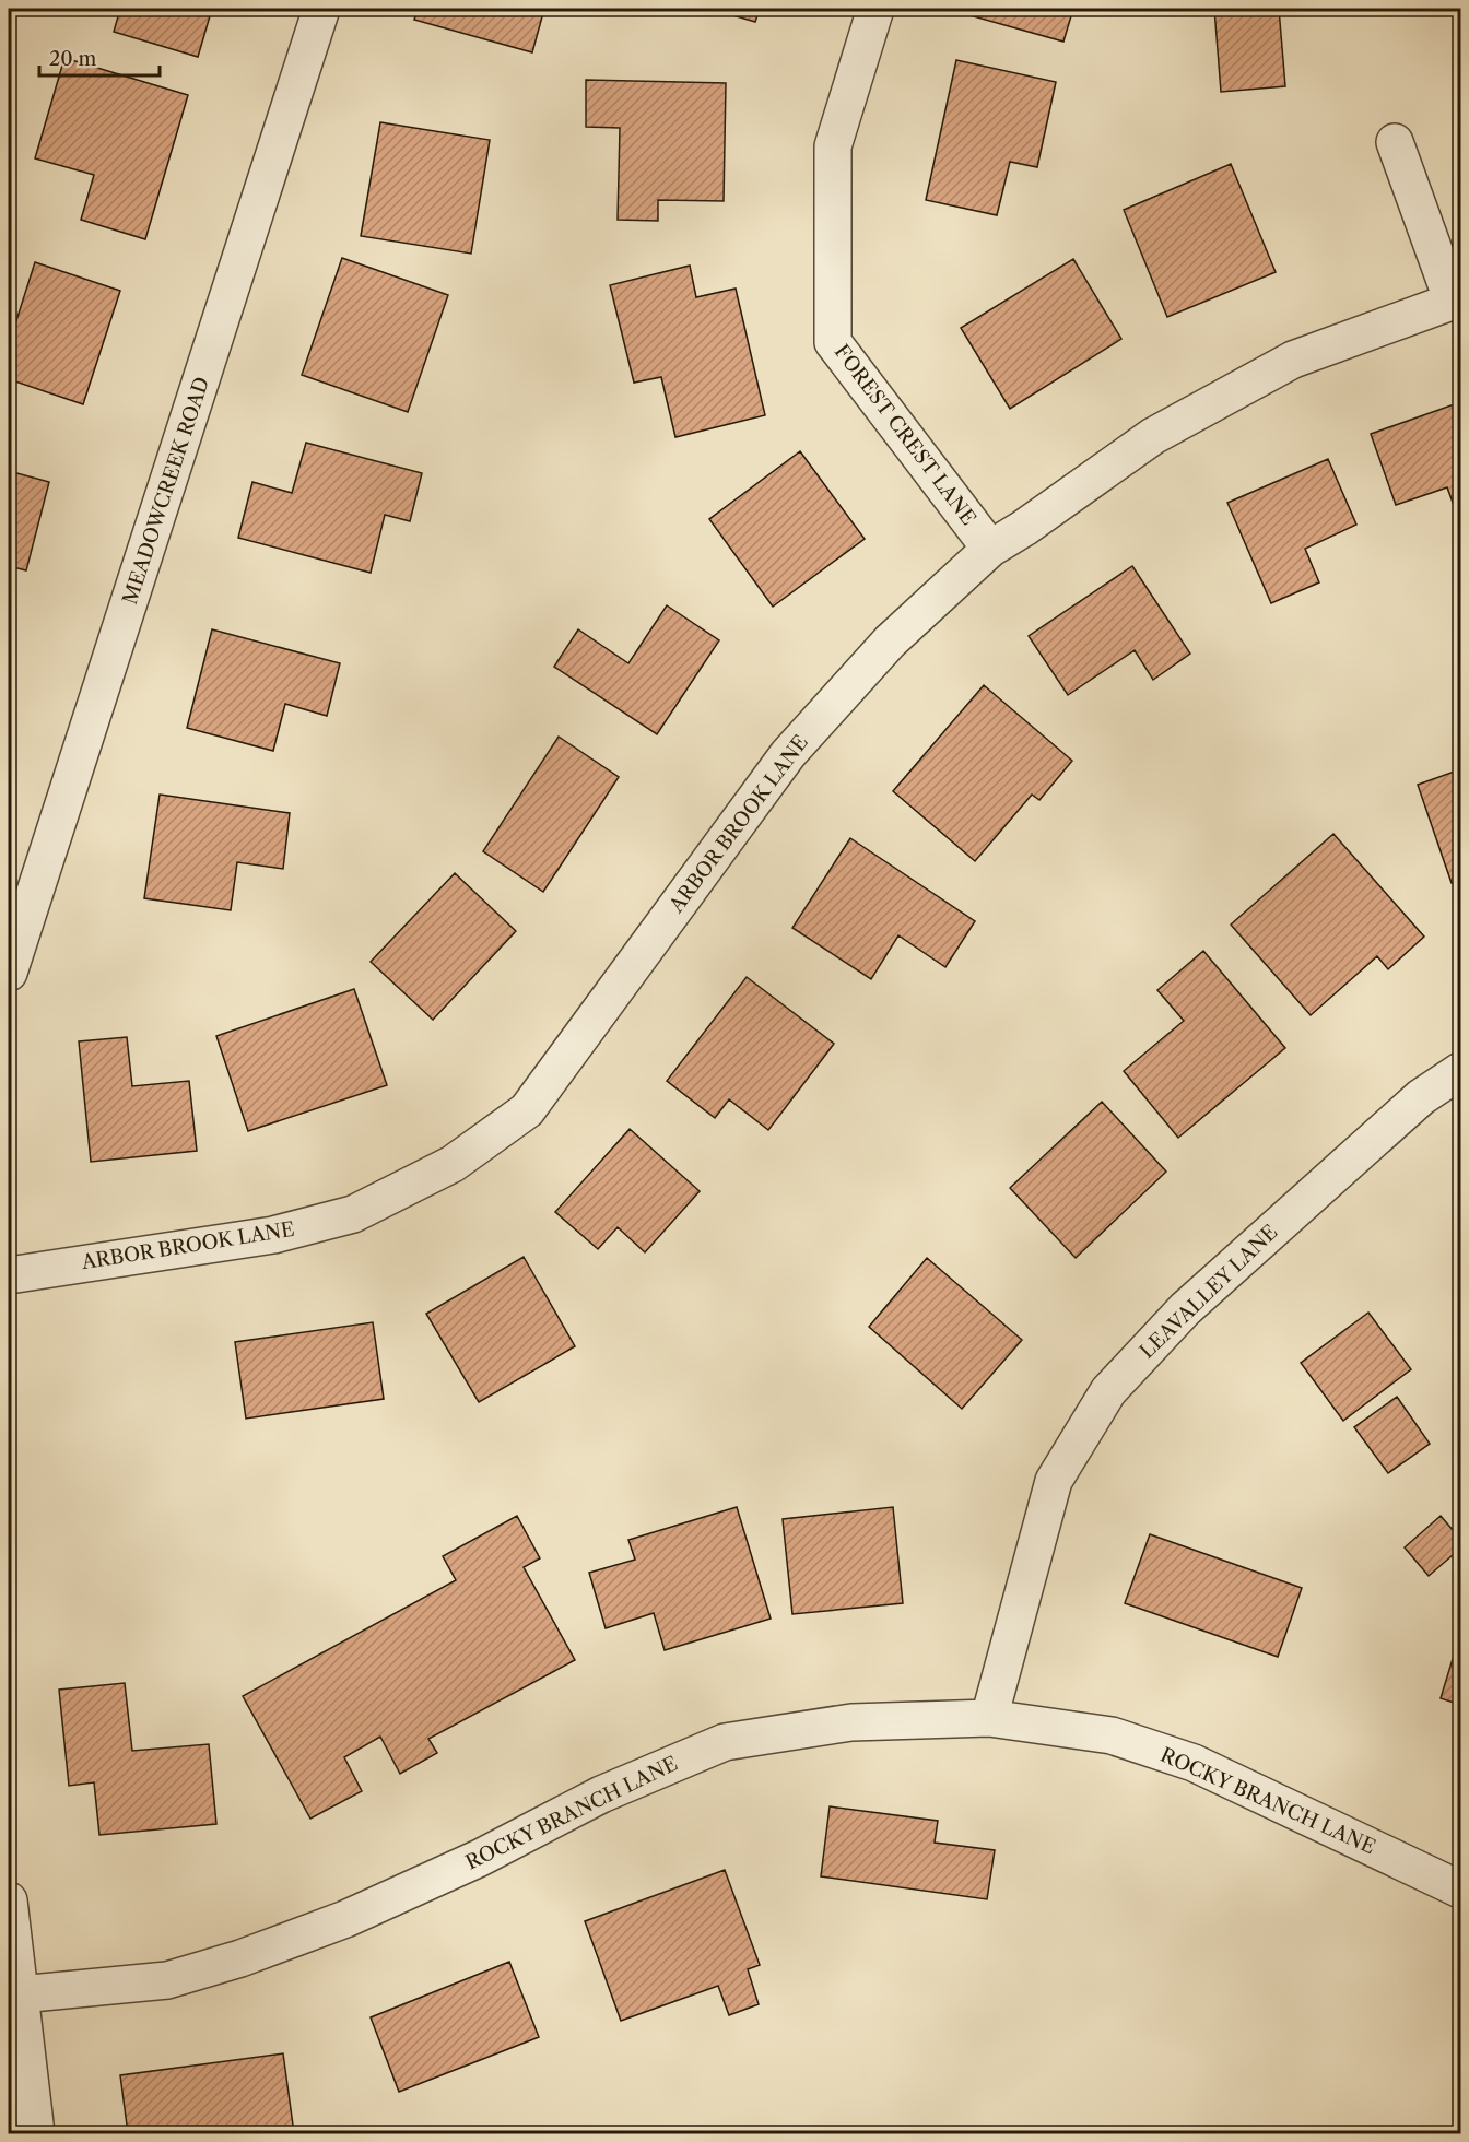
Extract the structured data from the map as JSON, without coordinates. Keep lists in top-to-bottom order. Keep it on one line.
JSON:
{"streets":{"street":["FOREST CREST LANE","MEADOWCREEK ROAD","ARBOR BROOK LANE","LEAVALLEY LANE","ROCKY BRANCH LANE"]},"crossings":[["FOREST CREST LANE","ARBOR BROOK LANE"],["LEAVALLEY LANE","ROCKY BRANCH LANE"]],"scale_bar":"20 m"}
